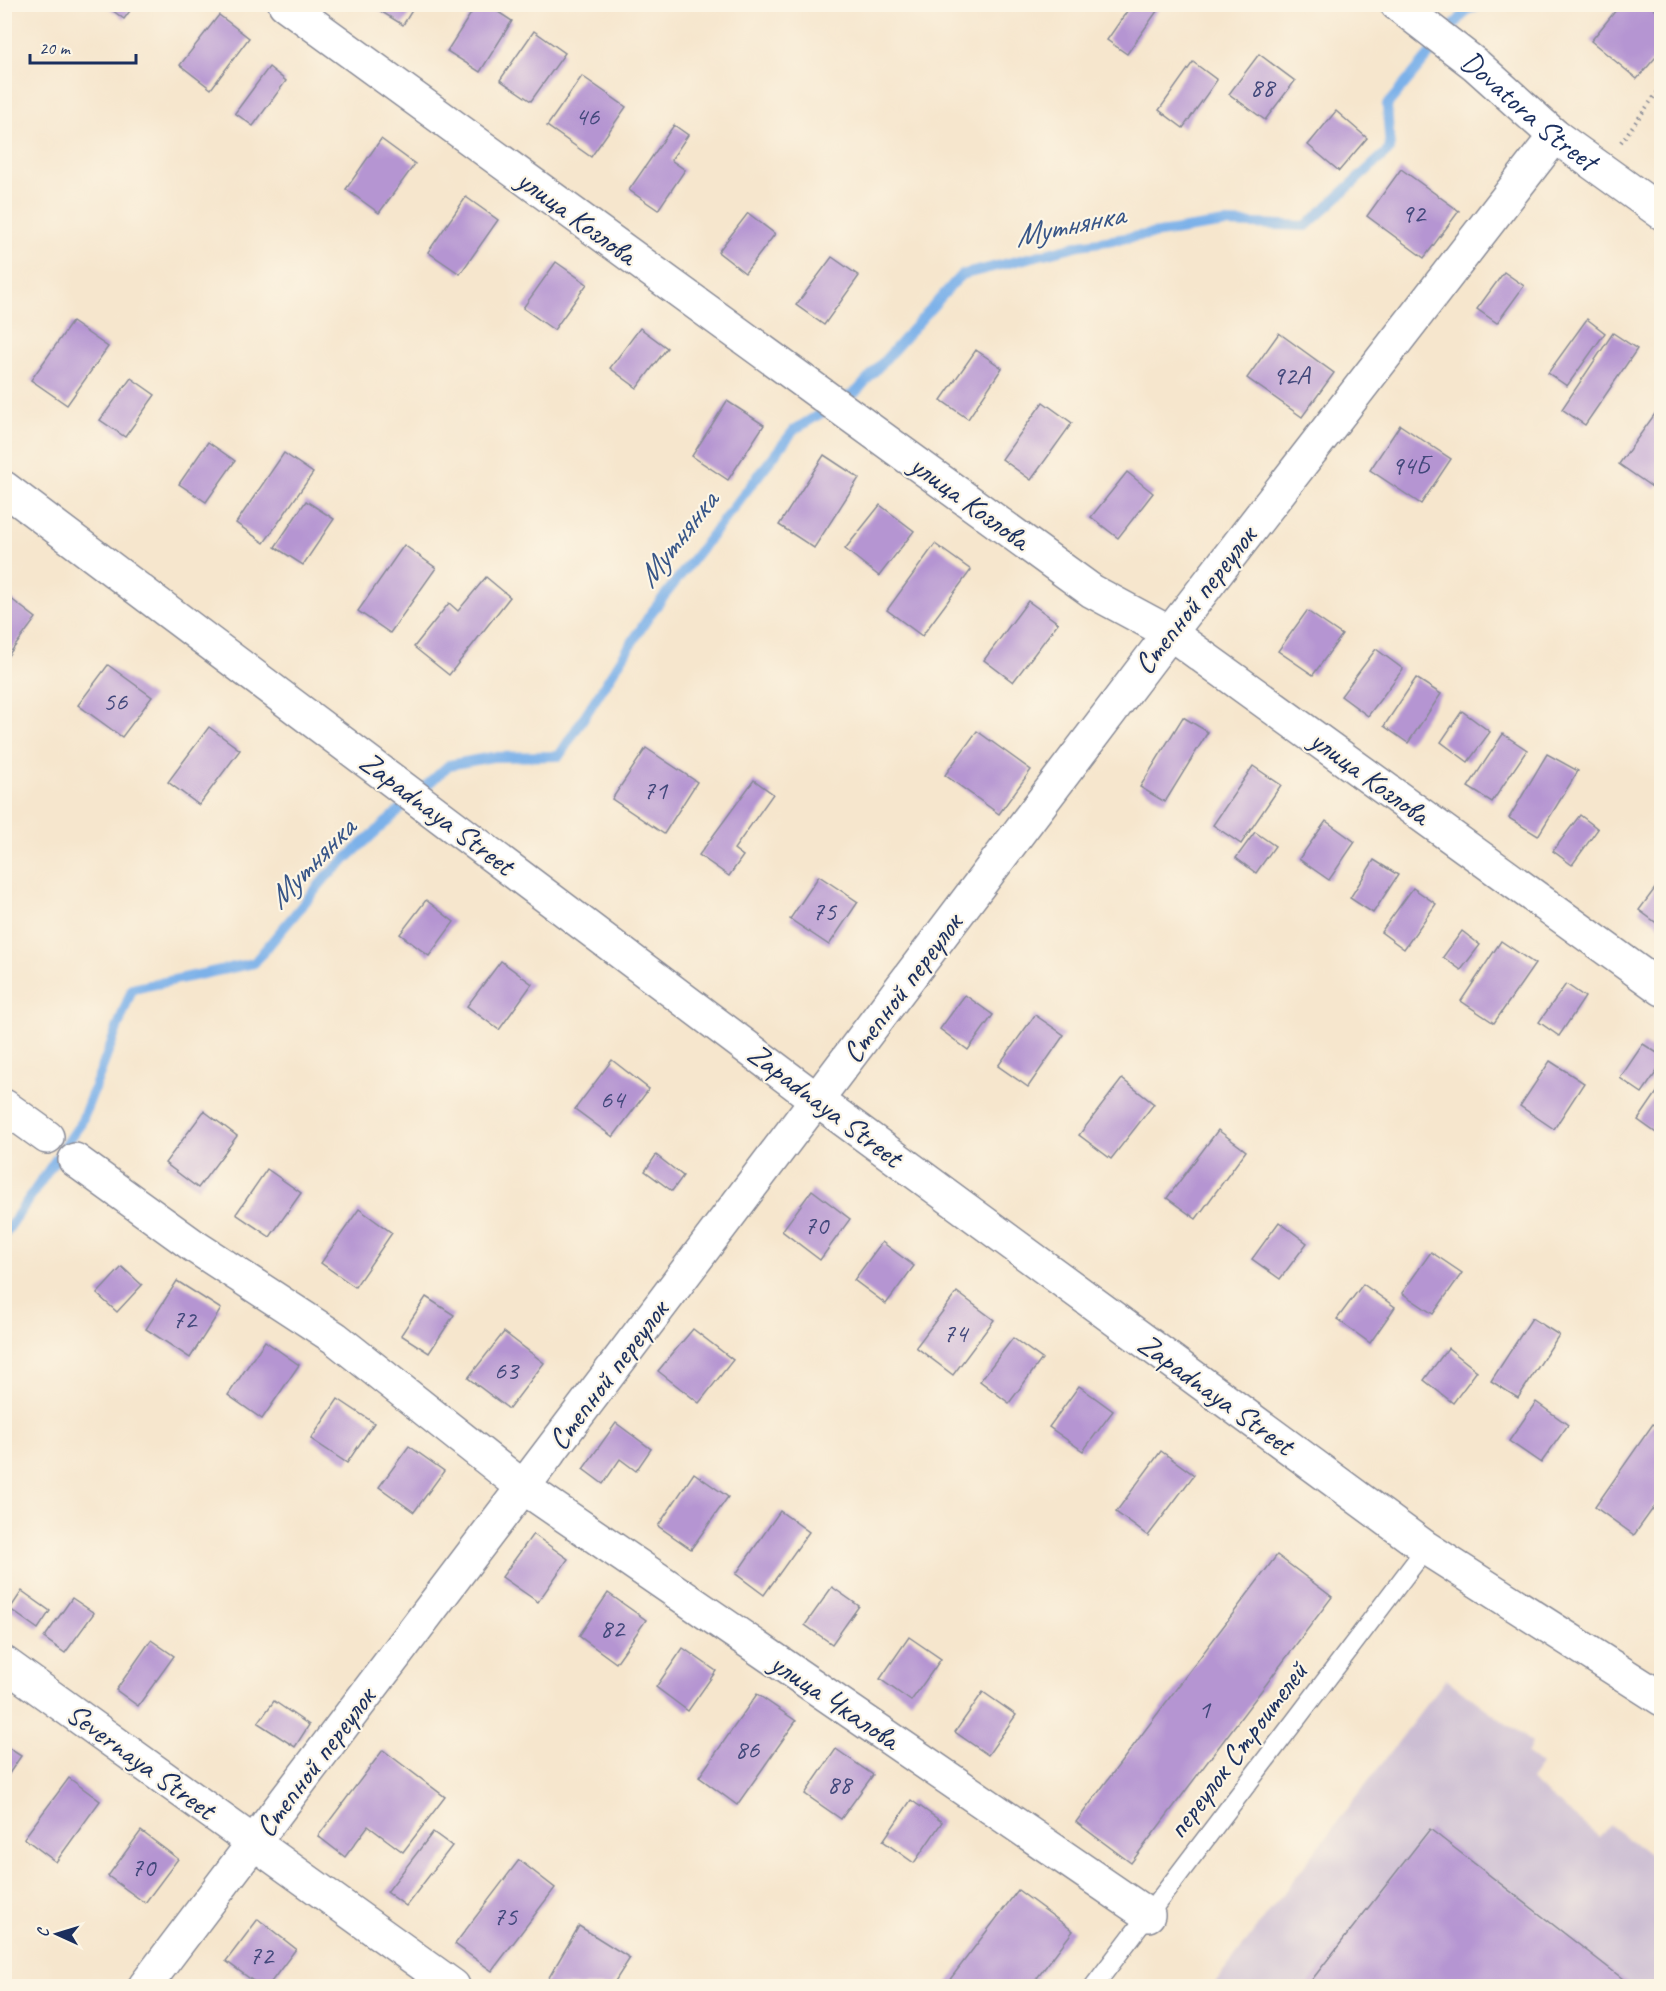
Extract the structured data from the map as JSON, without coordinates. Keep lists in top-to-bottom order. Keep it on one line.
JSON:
{"streets":{"street":["Dovatora Street","улица Козлова","Степной переулок","Zapadnaya Street","улица Чкалова","Severnaya Street"],"lane":["переулок Строителей"]},"crossings":[["Dovatora Street","Степной переулок"],["улица Козлова","Степной переулок"],["Степной переулок","Zapadnaya Street"],["Степной переулок","улица Чкалова"],["Степной переулок","Severnaya Street"],["Zapadnaya Street","переулок Строителей"],["улица Чкалова","переулок Строителей"]],"water":["Мутнянка"],"house_numbers":["88","46","92","92А","94Б","56","71","75","64","70","72","74","63","82","1","86","88","70","75","72"],"scale_bar":"20 m","north":"left"}
